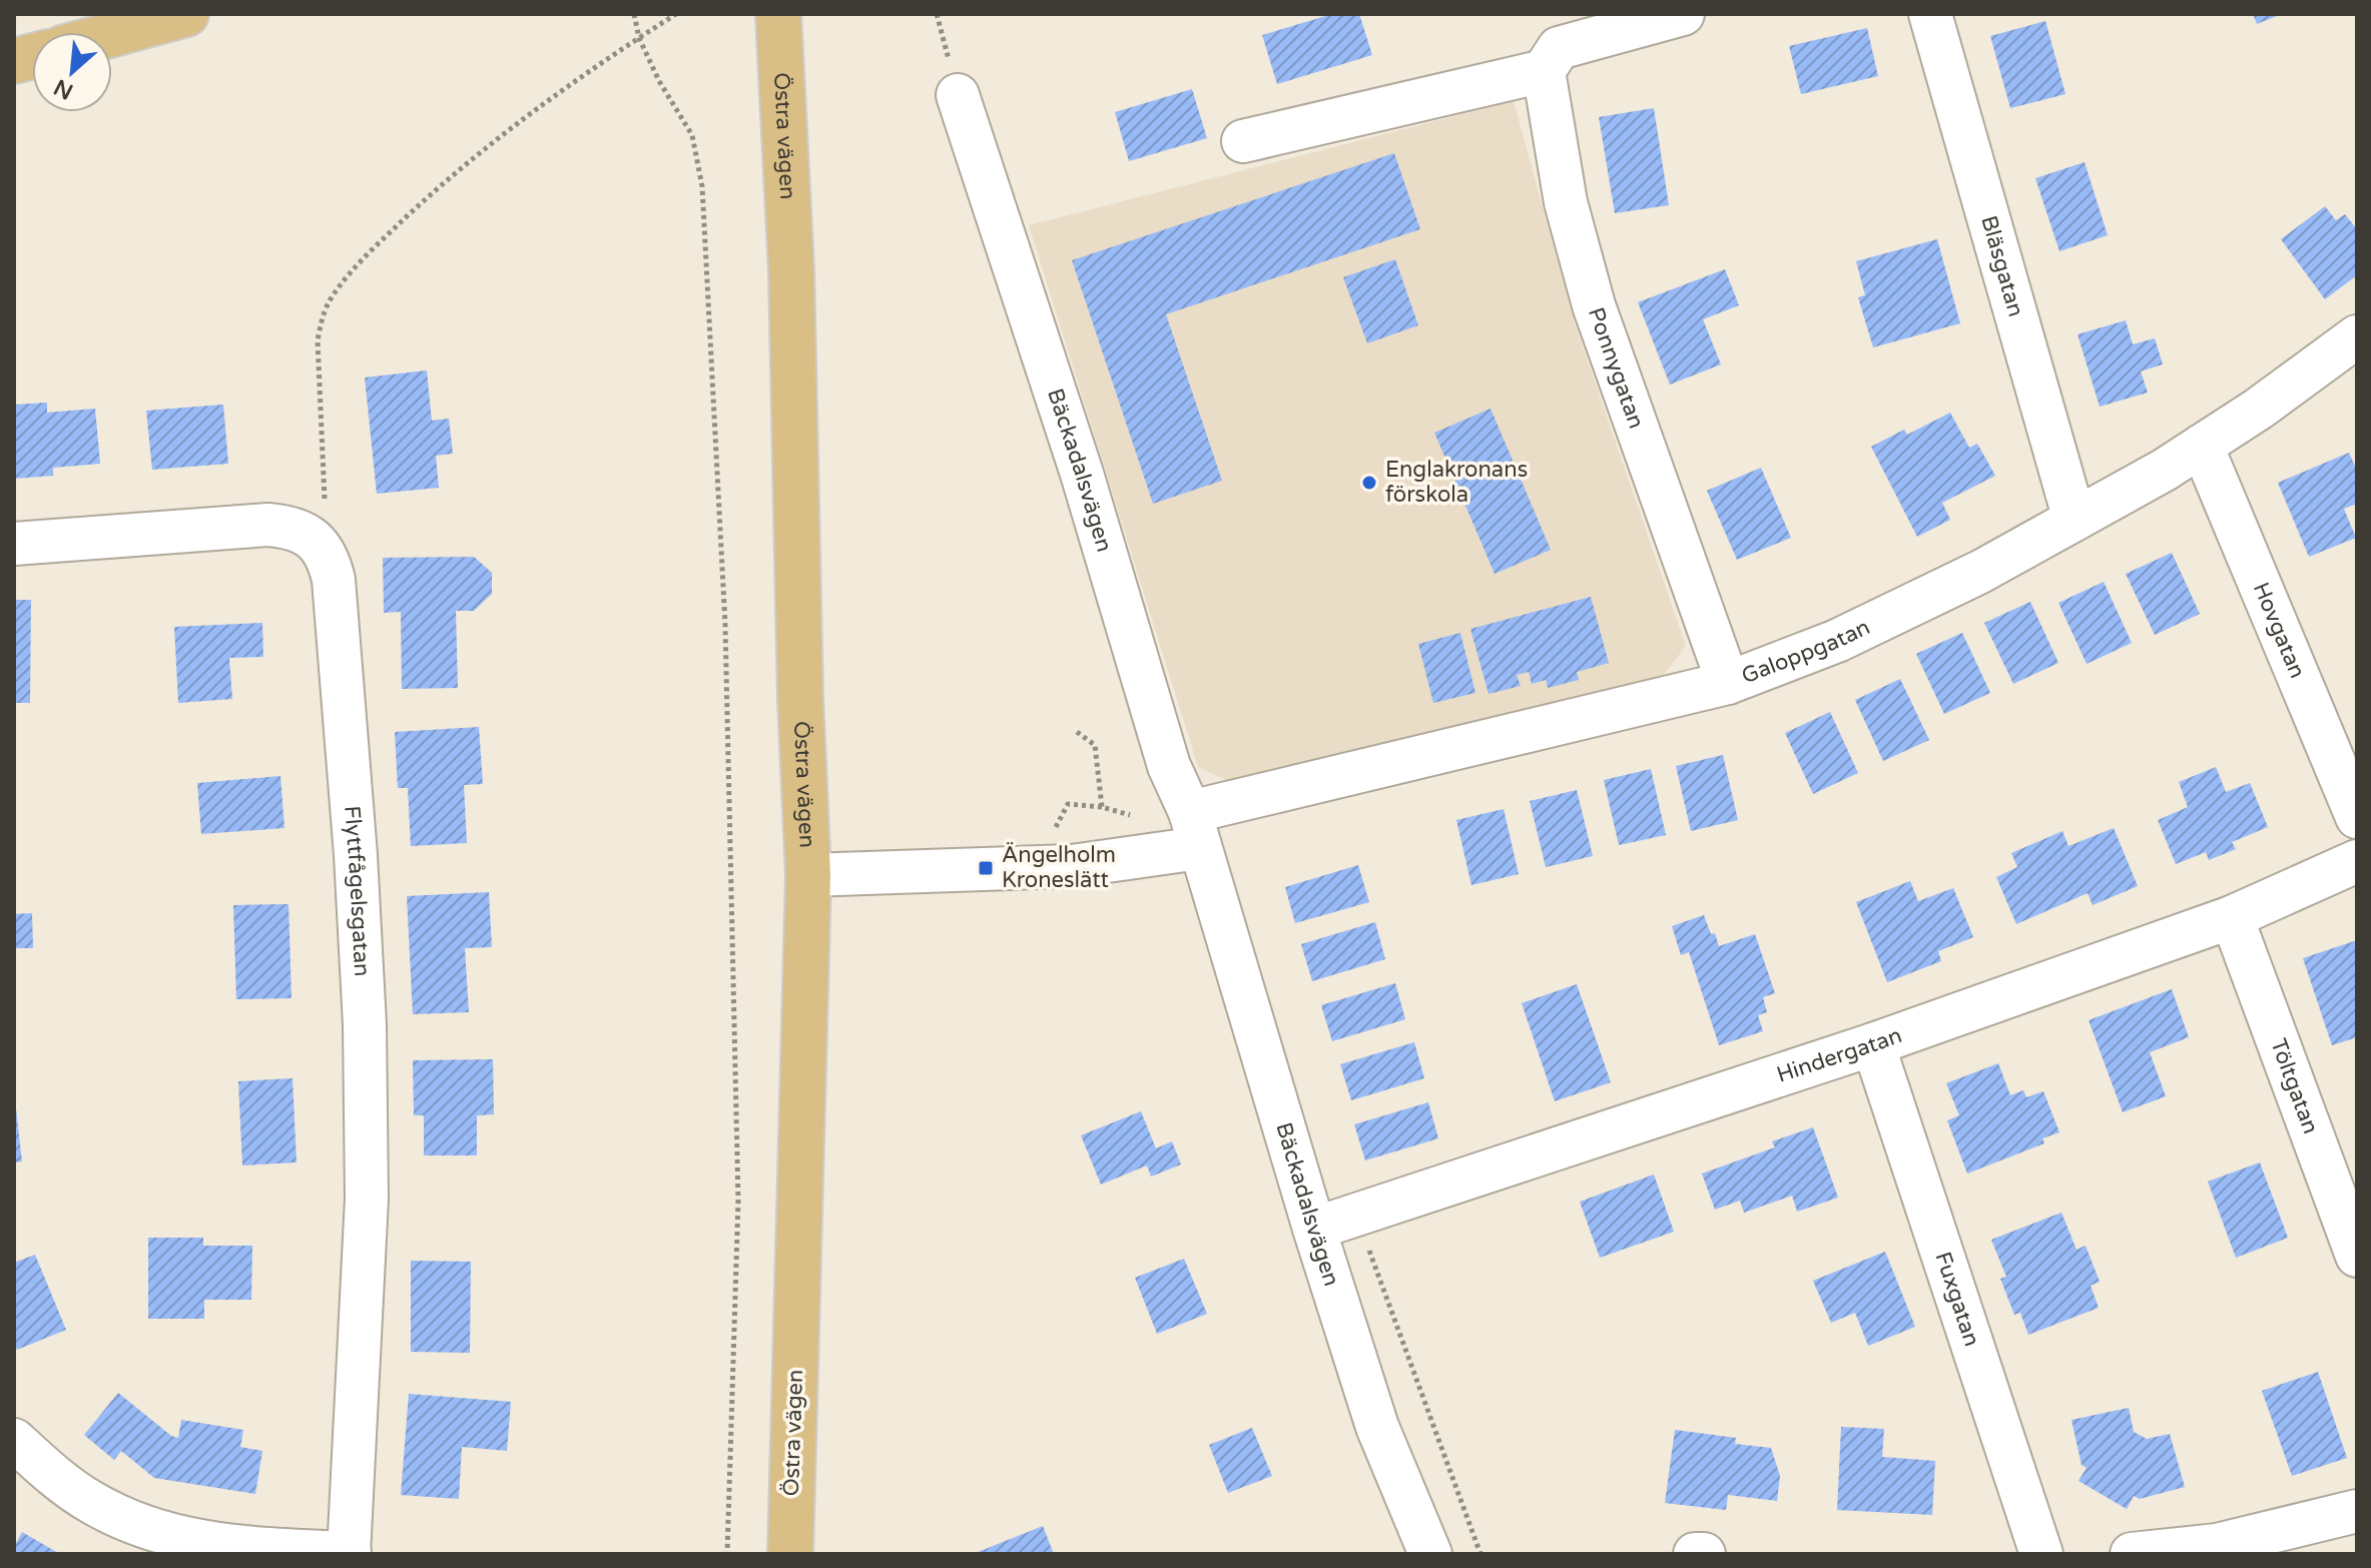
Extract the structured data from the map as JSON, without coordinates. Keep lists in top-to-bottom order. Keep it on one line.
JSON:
{"streets":{"main road":["Östra vägen"],"street":["Bläsgatan","Ponnygatan","Bäckadalsvägen","Hovgatan","Galoppgatan","Flyttfågelsgatan","Hindergatan","Töltgatan","Fuxgatan"]},"crossings":[["Bläsgatan","Galoppgatan"],["Ponnygatan","Galoppgatan"],["Bäckadalsvägen","Galoppgatan"],["Bäckadalsvägen","Hindergatan"],["Hovgatan","Galoppgatan"],["Hindergatan","Töltgatan"],["Hindergatan","Fuxgatan"]],"places":{"other":["Englakronans förskola"],"transit":["Ängelholm Kroneslätt"]},"north":"bottom left"}
